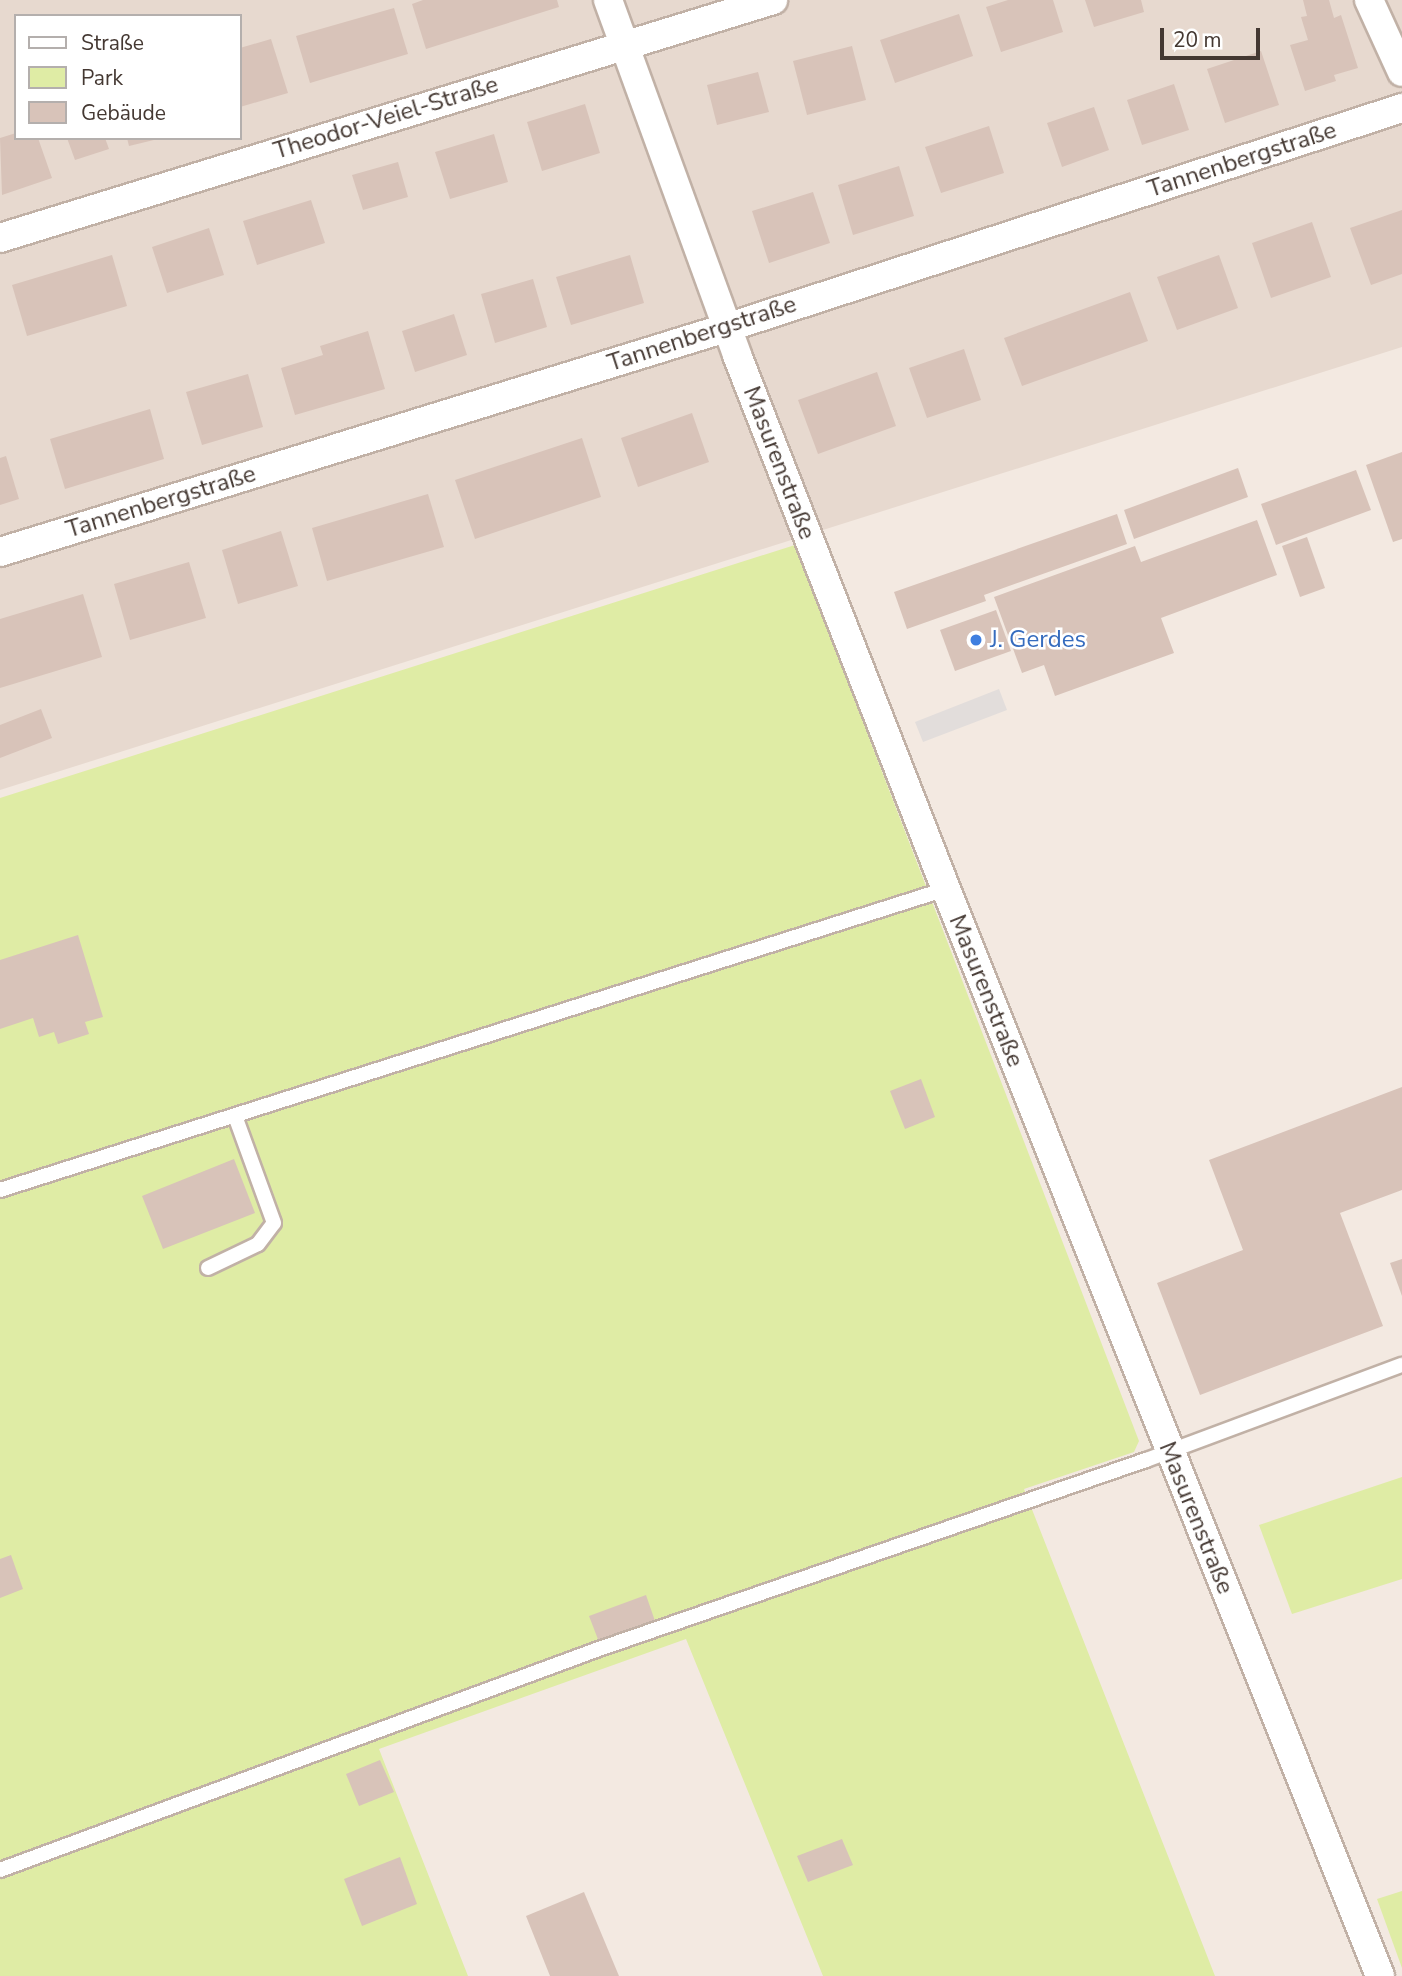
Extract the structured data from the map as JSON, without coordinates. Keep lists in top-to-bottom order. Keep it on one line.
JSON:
{"streets":{"street":["Theodor-Veiel-Straße","Tannenbergstraße","Masurenstraße"]},"crossings":[["Theodor-Veiel-Straße","Masurenstraße"],["Tannenbergstraße","Masurenstraße"]],"places":["J. Gerdes"],"legend":["Straße","Park","Gebäude"],"scale_bar":"20 m"}
